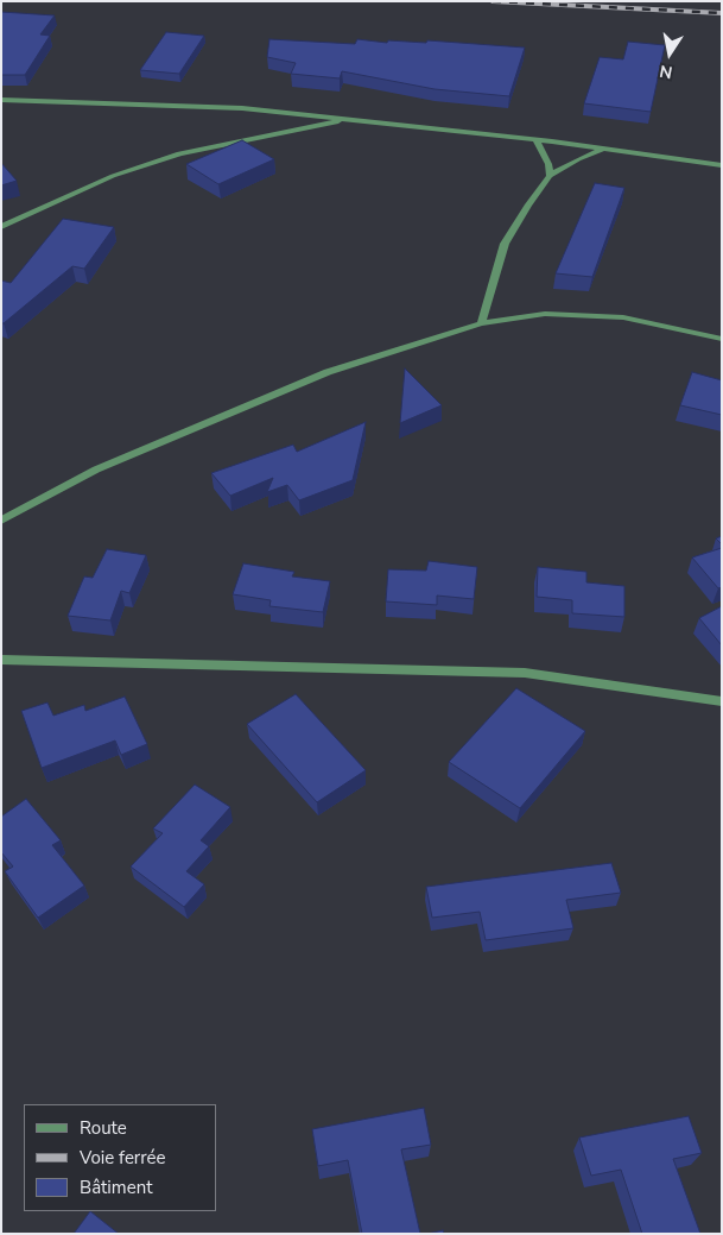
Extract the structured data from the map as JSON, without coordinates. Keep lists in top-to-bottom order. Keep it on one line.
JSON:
{"legend":["Route","Voie ferrée","Bâtiment"],"north":"bottom"}
